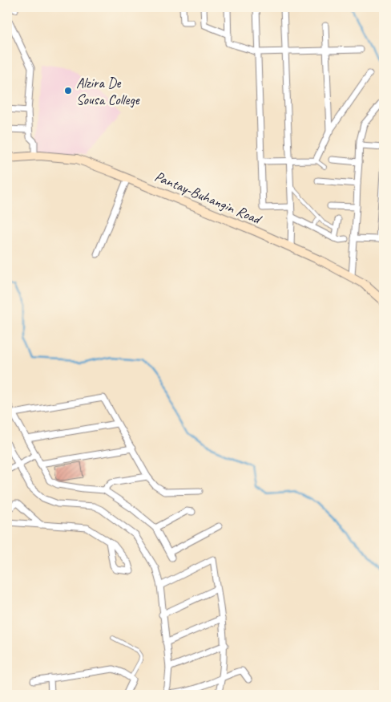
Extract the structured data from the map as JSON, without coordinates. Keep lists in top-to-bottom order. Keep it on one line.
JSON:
{"streets":{"street":["Pantay-Buhangin Road"]},"places":["Alzira De Sousa College"]}
